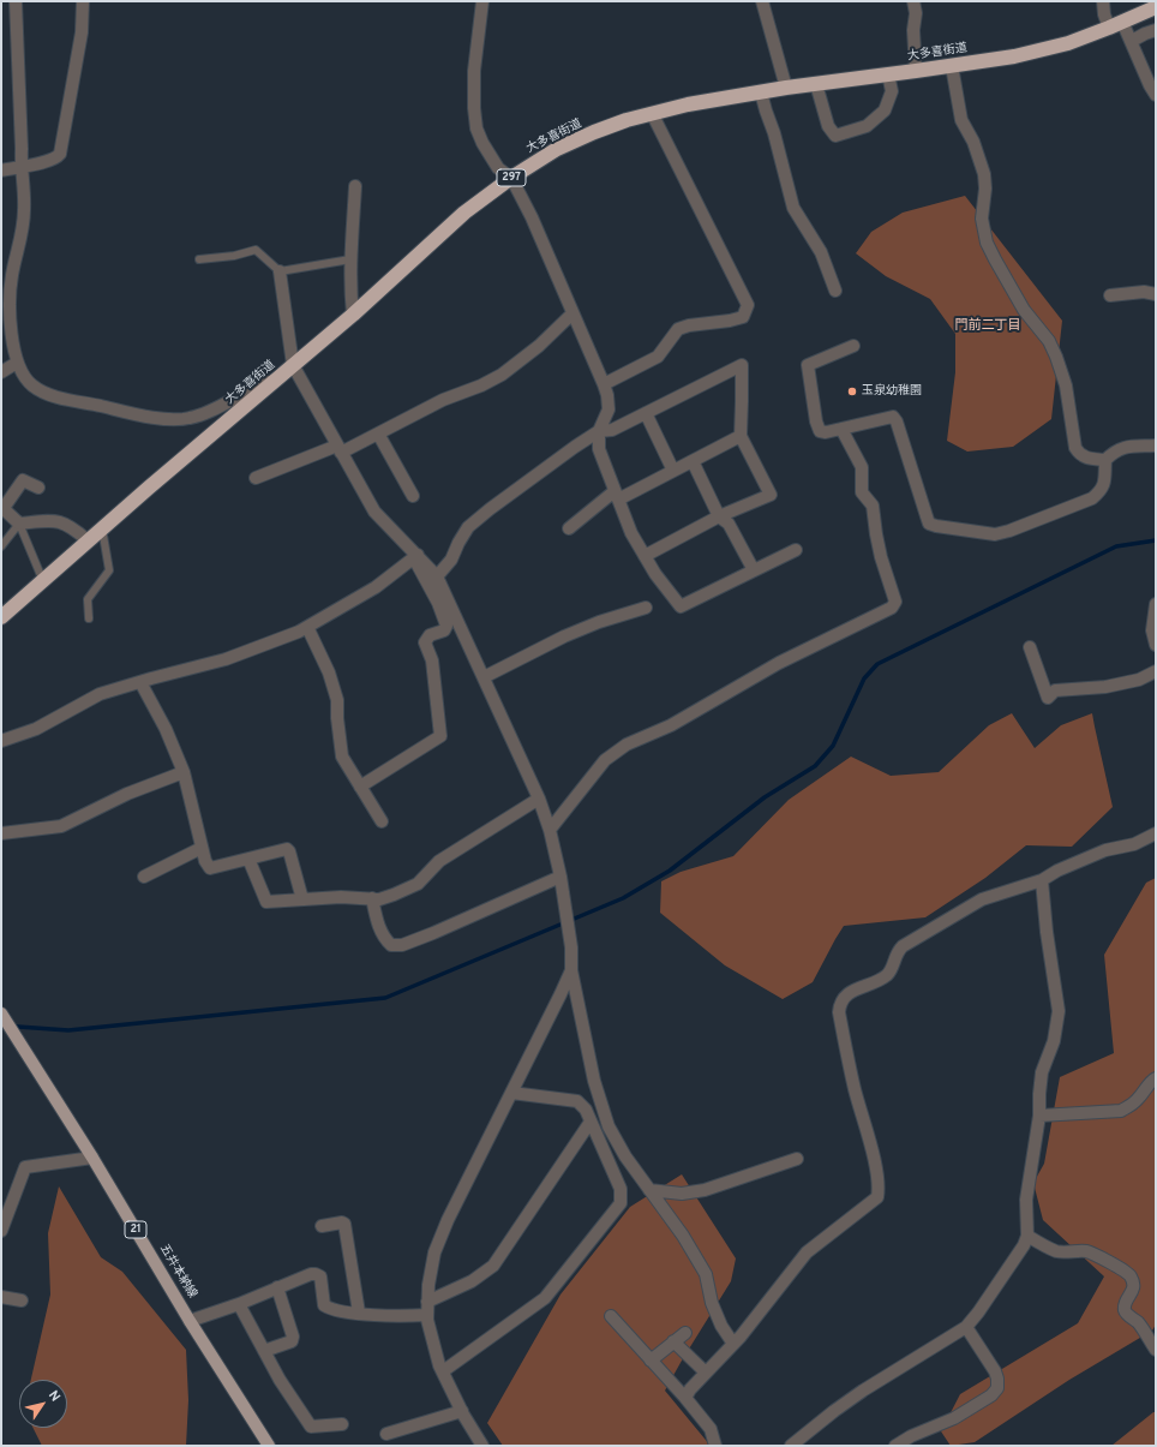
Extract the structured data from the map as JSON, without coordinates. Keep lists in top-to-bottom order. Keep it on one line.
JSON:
{"streets":{"highway":["大多喜街道","297"],"main road":["21","五井本納線"]},"districts":["門前二丁目"],"places":["玉泉幼稚園"],"north":"top right"}
